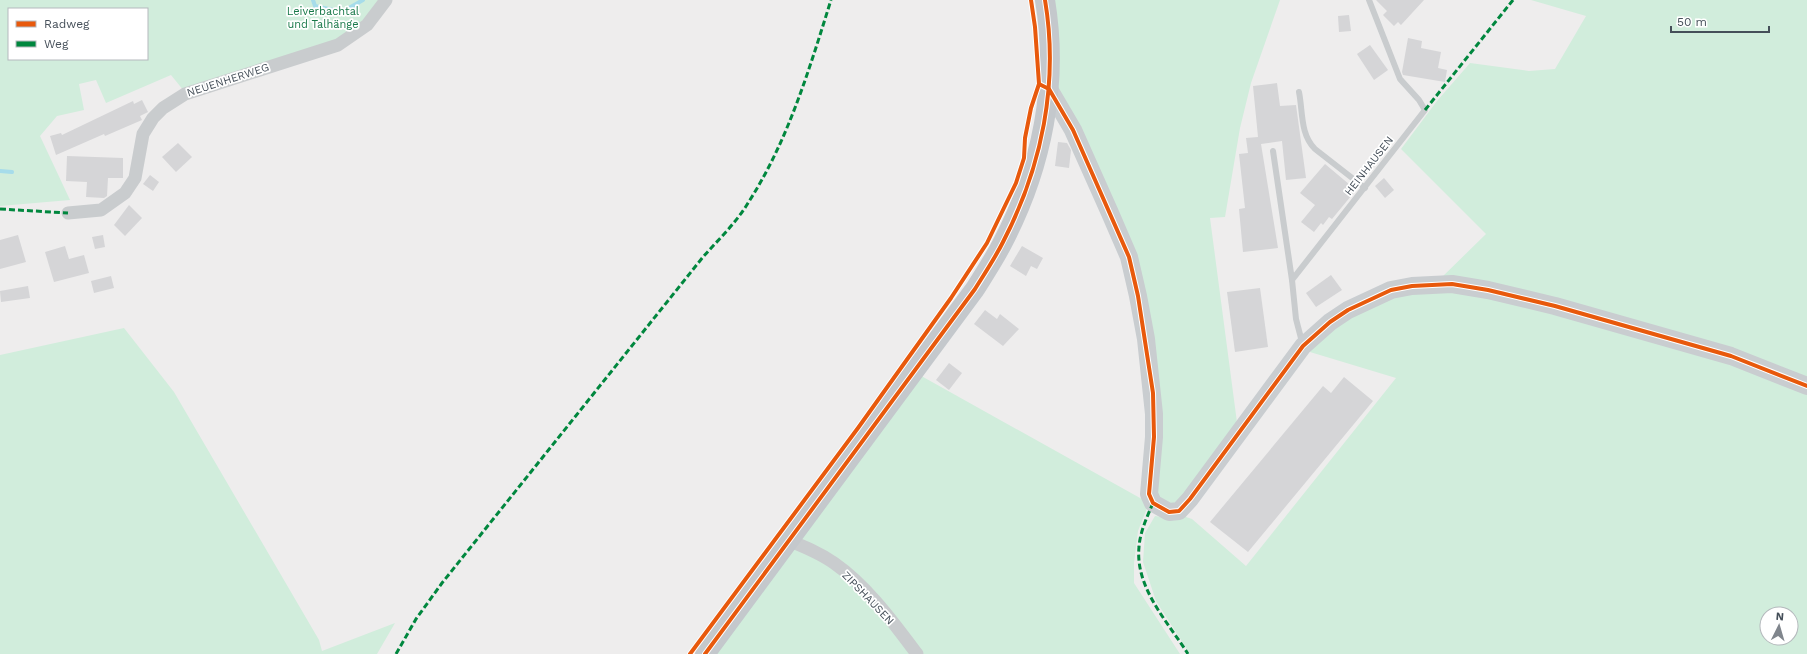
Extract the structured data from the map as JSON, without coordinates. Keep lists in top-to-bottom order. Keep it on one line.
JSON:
{"streets":{"street":["NEUENHERWEG","ZIPSHAUSEN"],"lane":["HEINHAUSEN"]},"parks":["Leiverbachtal und Talhänge"],"legend":["Radweg","Weg"],"scale_bar":"50 m","north":"top"}
